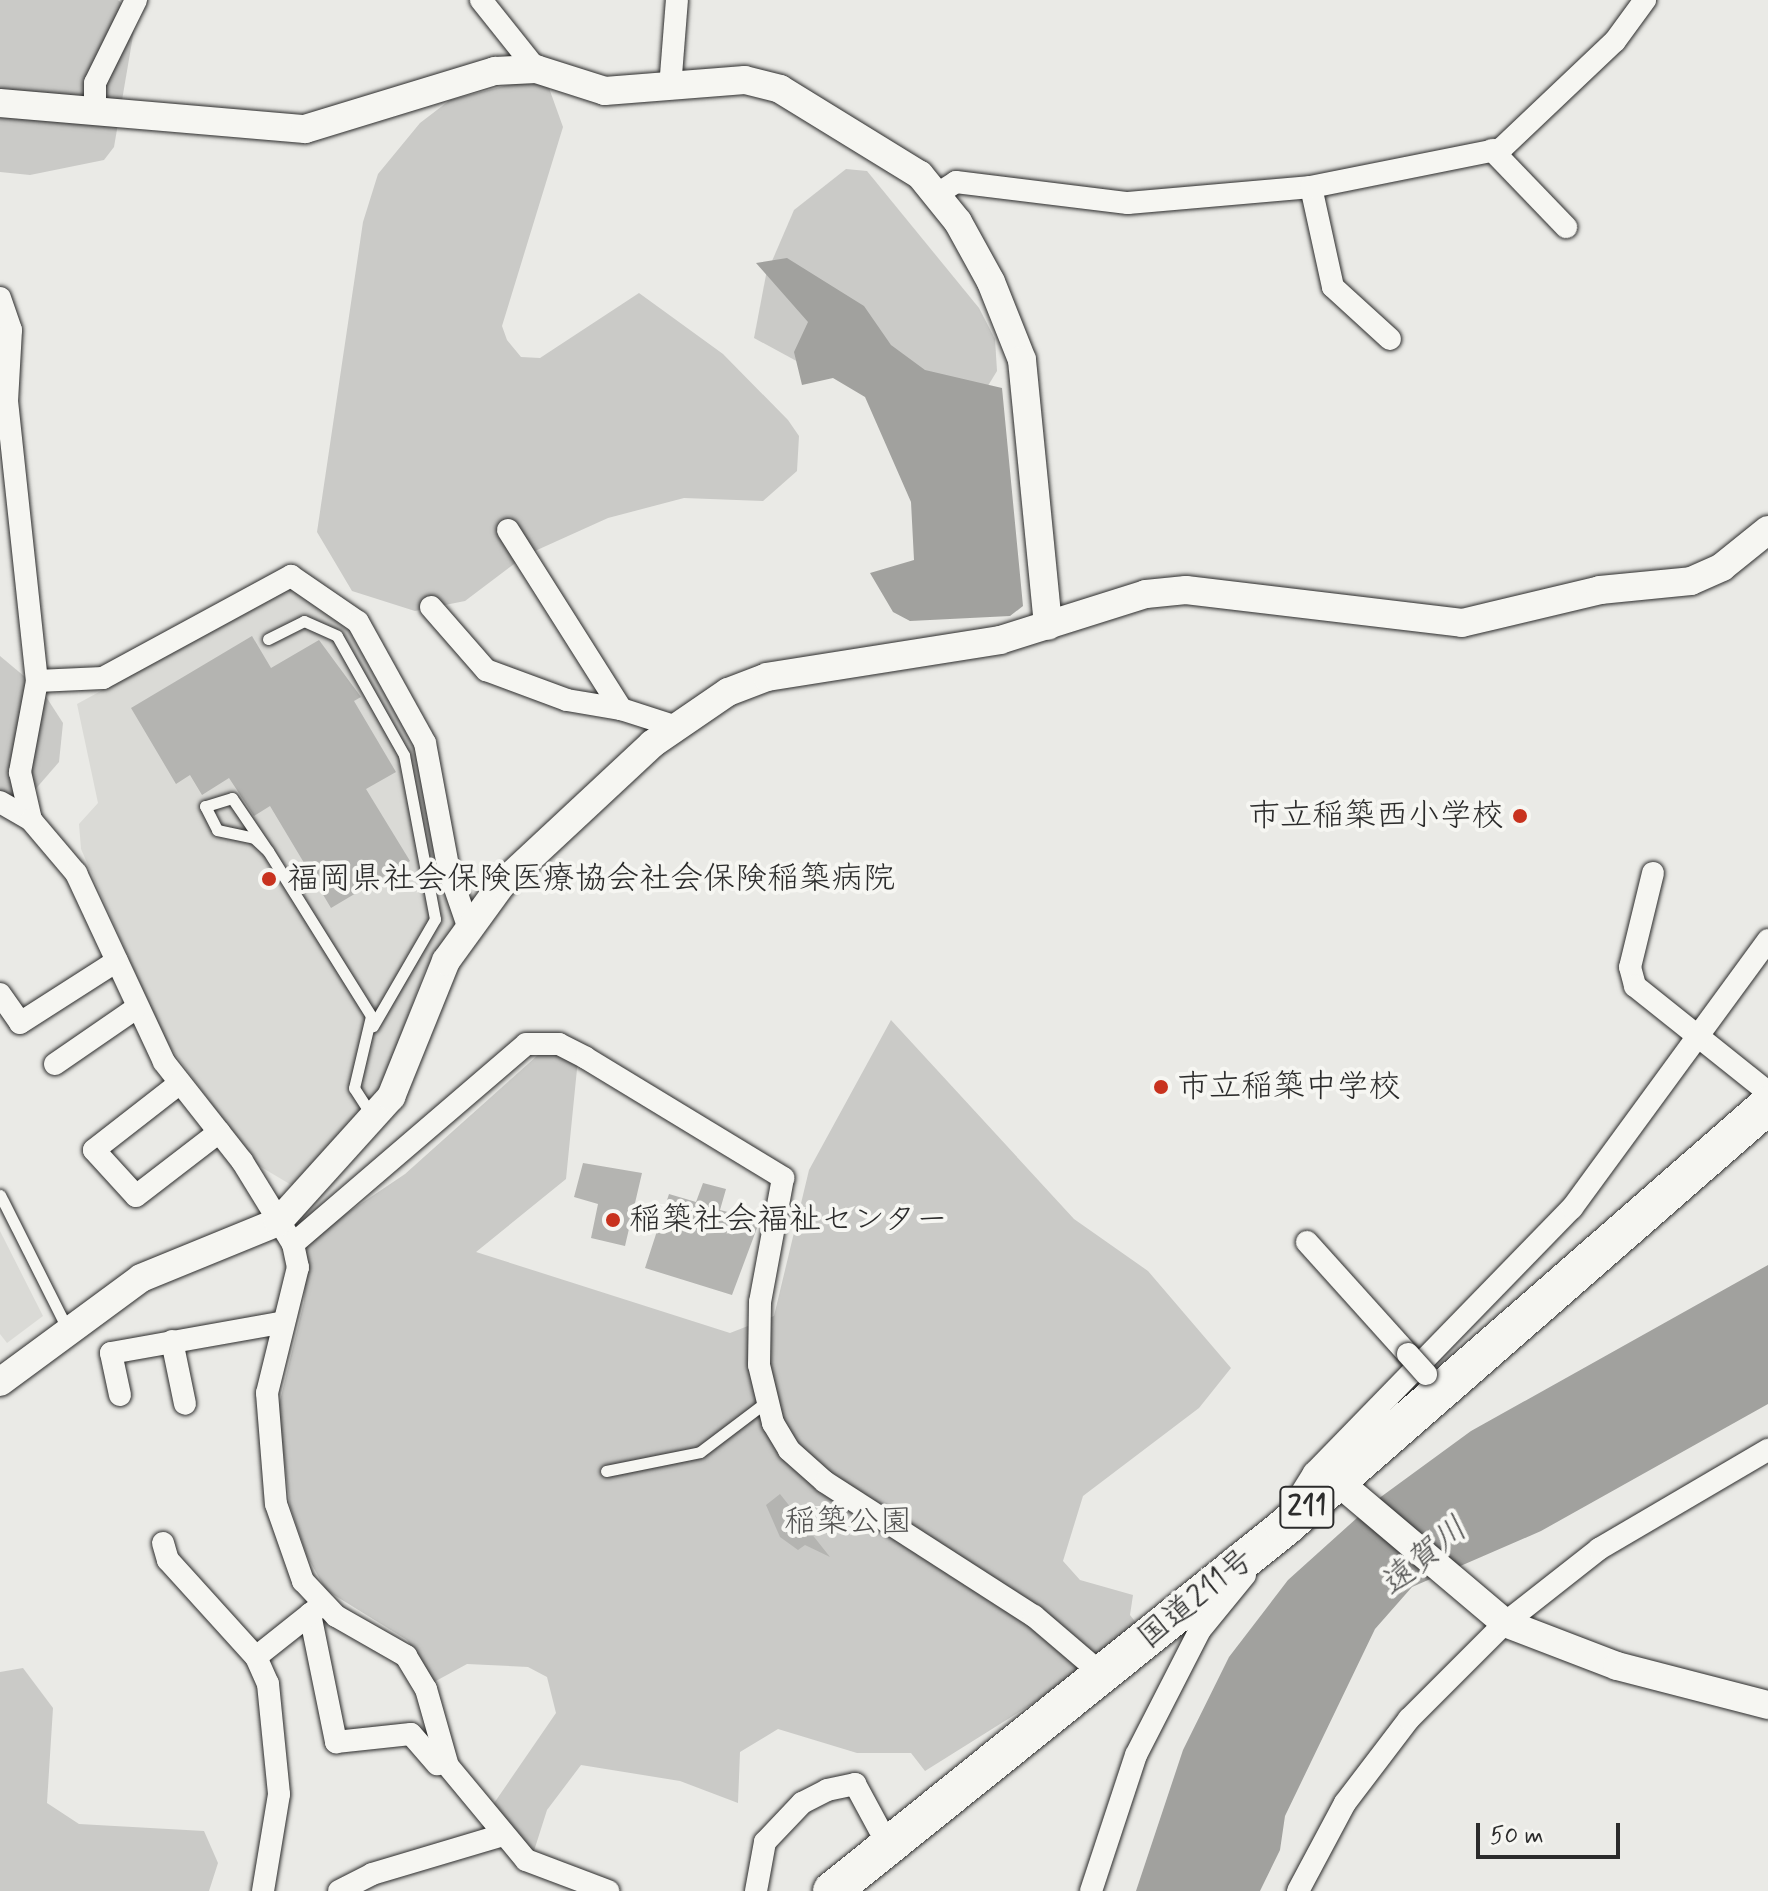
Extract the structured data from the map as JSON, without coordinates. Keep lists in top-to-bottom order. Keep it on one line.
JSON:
{"streets":{"highway":["211","国道211号"]},"water":["遠賀川"],"parks":["稲築公園"],"places":["市立稲築西小学校","福岡県社会保険医療協会社会保険稲築病院","市立稲築中学校","稲築社会福祉センター"],"scale_bar":"50 m"}
